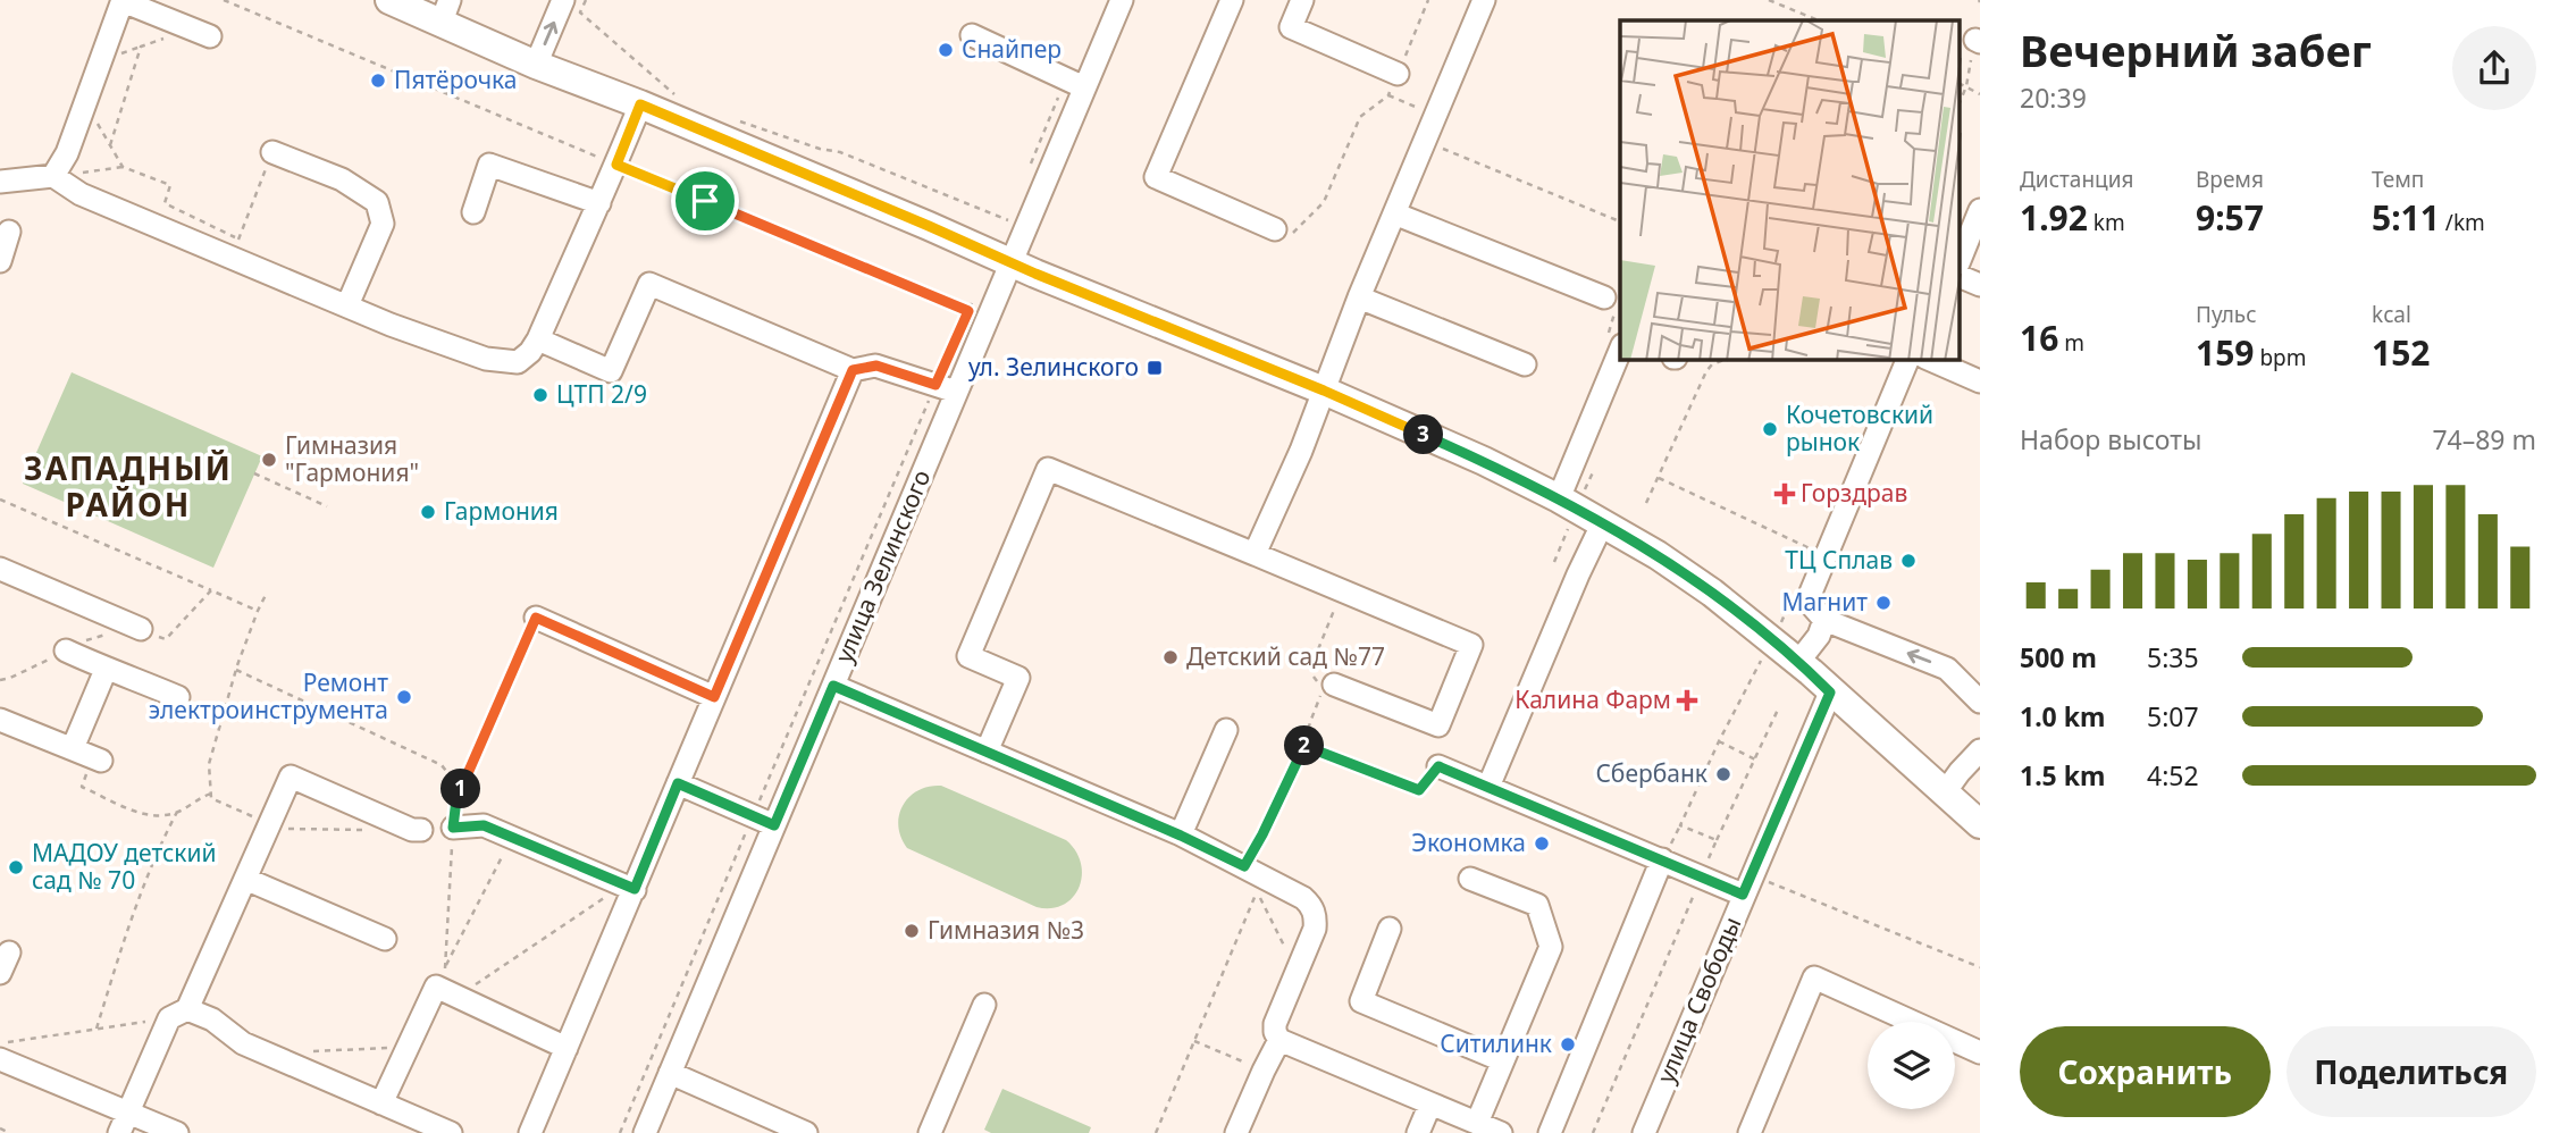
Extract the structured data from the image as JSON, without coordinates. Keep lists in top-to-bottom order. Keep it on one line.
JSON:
{"streets":{"street":["улица Зелинского","улица Свободы"]},"districts":["ЗАПАДНЫЙ РАЙОН"],"places":{"other":["Снайпер","Пятёрочка","ЦТП 2/9","Кочетовский рынок","Гимназия \"Гармония\"","Гармония","ТЦ Сплав","Магнит","Детский сад №77","Ремонт электроинструмента","Сбербанк","Экономка","МАДОУ детский сад № 70","Гимназия №3","Ситилинк"],"transit":["ул. Зелинского"],"health":["Горздрав","Калина Фарм"]},"page":{"heading":["Вечерний забег","20:39"],"stats":[["Дистанция","1.92 km"],["Время","9:57"],["Темп","5:11 /km"],["16 m"],["Пульс","159 bpm"],["kcal","152"]],"chart":["Набор высоты","74–89 m"],"pins":["3","2","1"],"list":[{"name":"500 m","note":"5:35"},{"name":"1.0 km","note":"5:07"},{"name":"1.5 km","note":"4:52"}],"buttons":["Сохранить","Поделиться"]}}
